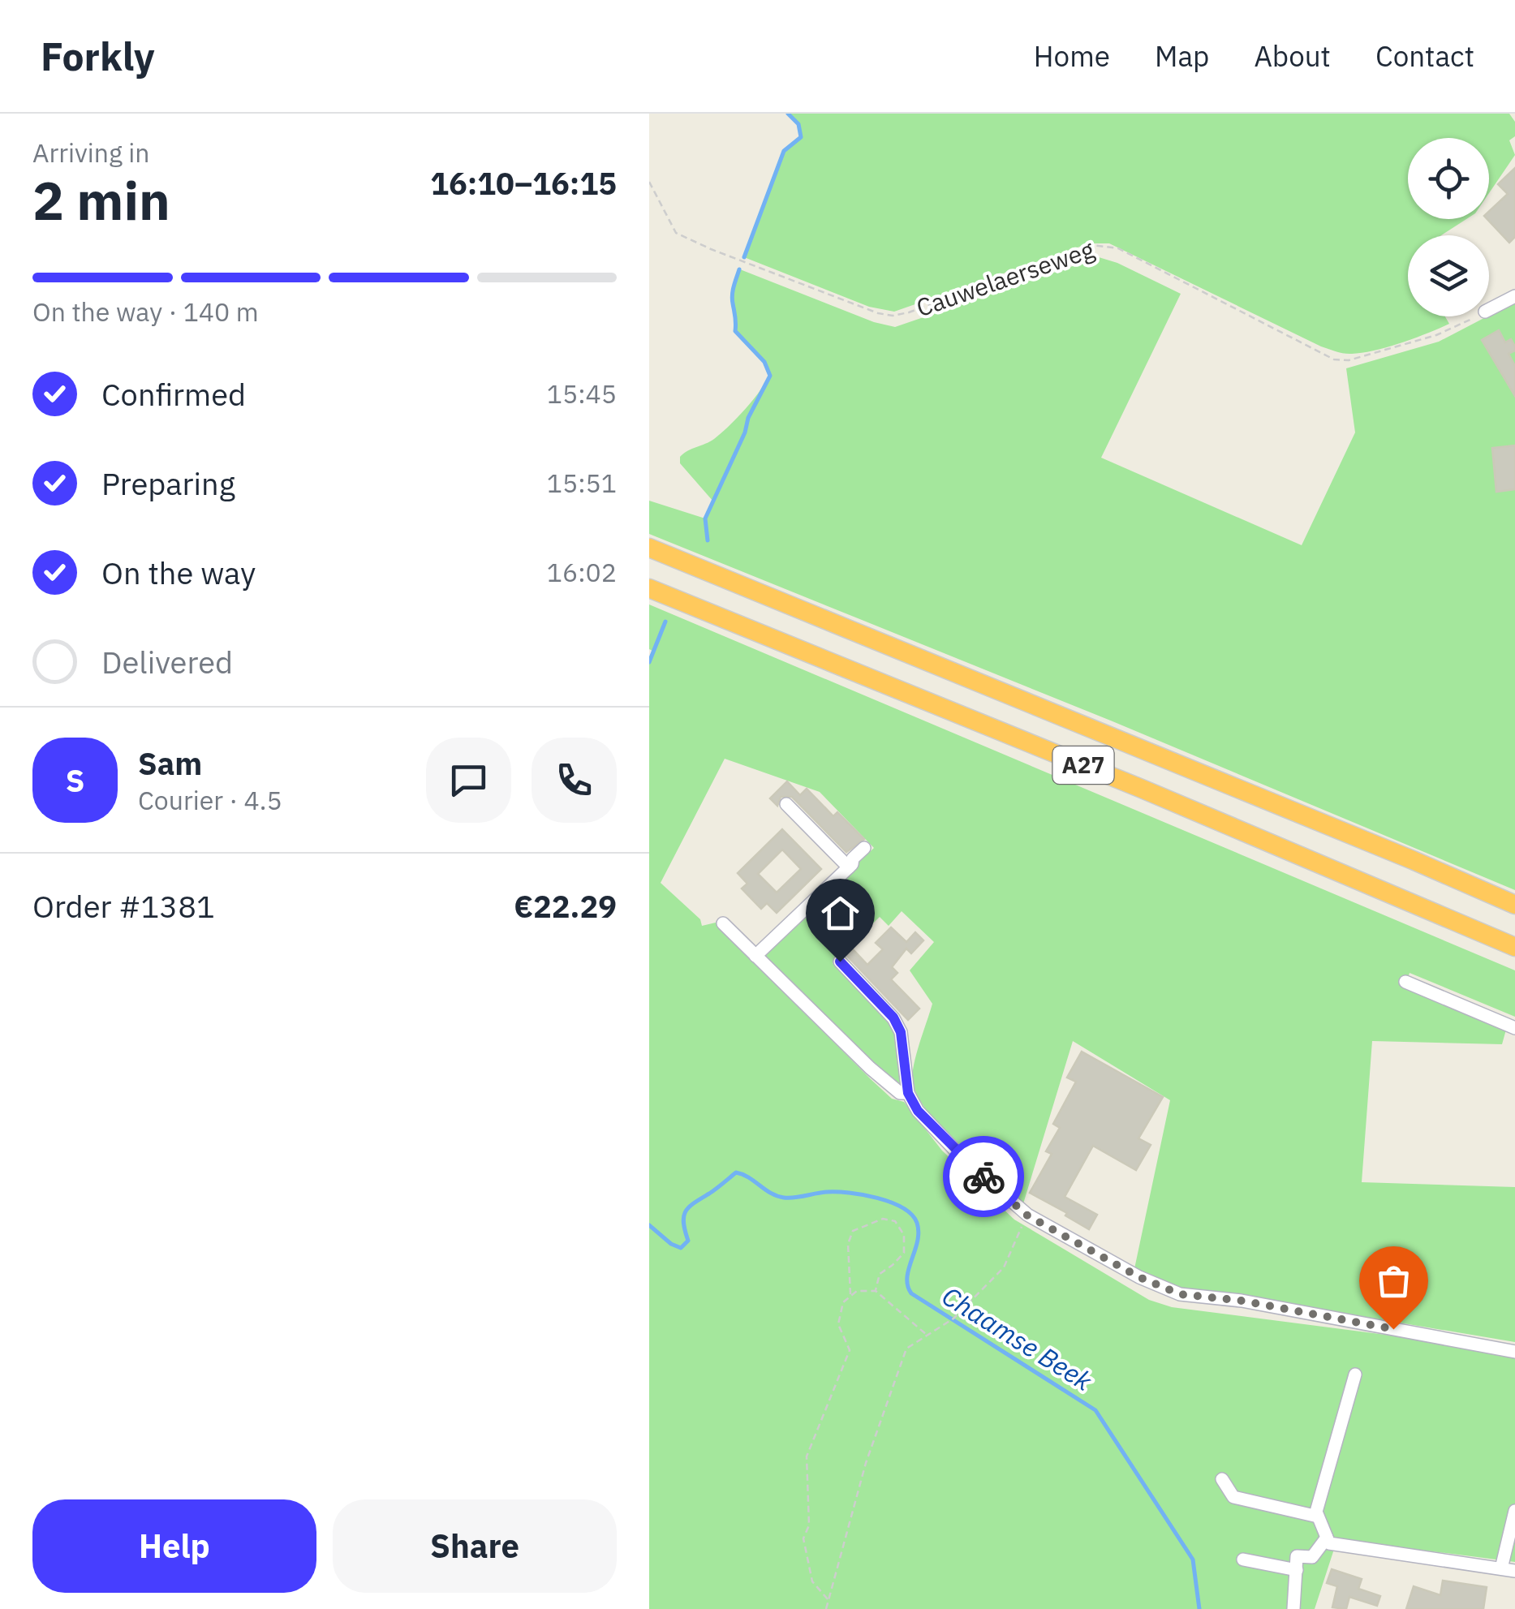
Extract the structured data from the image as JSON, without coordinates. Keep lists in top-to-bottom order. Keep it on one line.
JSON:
{"streets":{"highway":["A27"],"path":["Cauwelaerseweg"]},"water":["Chaamse Beek"],"page":{"header":"Forkly","nav":["Home","Map","About","Contact"],"heading":["2 min","Arriving in","16:10–16:15"],"panel":["Sam","Courier · 4.5","Order #1381","€22.29"],"bar":"On the way · 140 m","list":[["Confirmed","15:45"],["Preparing","15:51"],["On the way","16:02"],"Delivered"],"round":"S","buttons":["Help","Share"]}}
